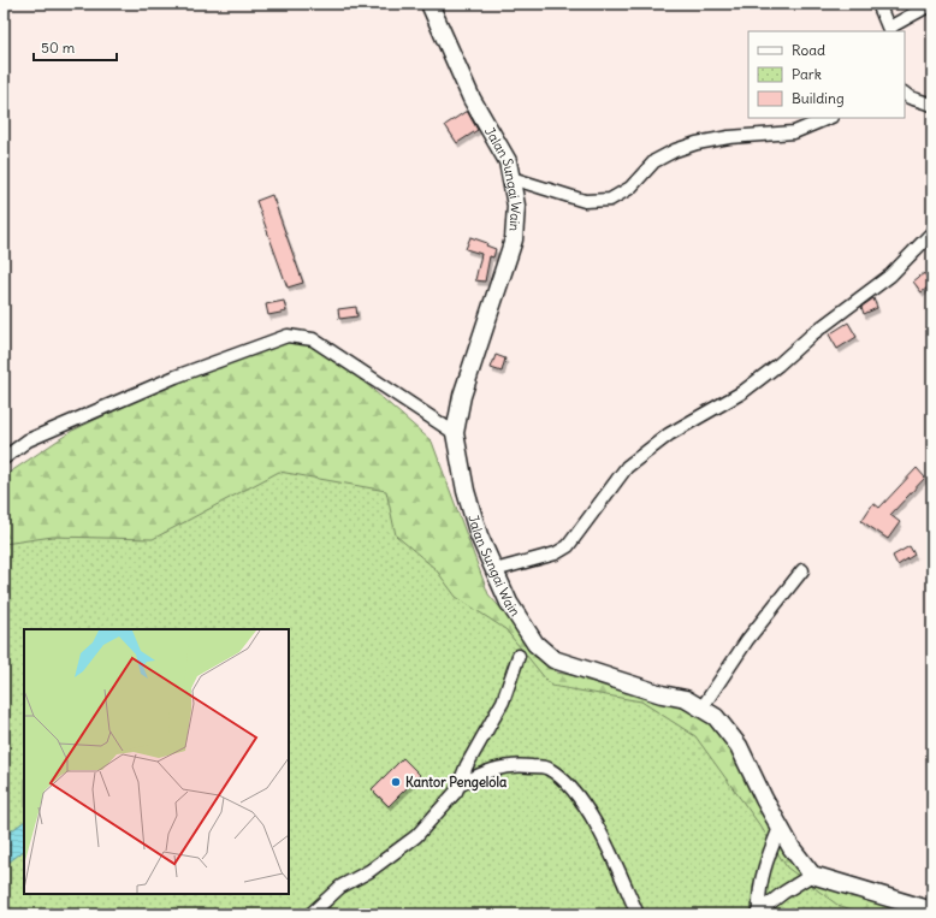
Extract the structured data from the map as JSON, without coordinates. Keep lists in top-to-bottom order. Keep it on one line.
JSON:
{"streets":{"street":["Jalan Sungai Wain"]},"places":["Kantor Pengelola"],"legend":["Road","Park","Building"],"scale_bar":"50 m"}
